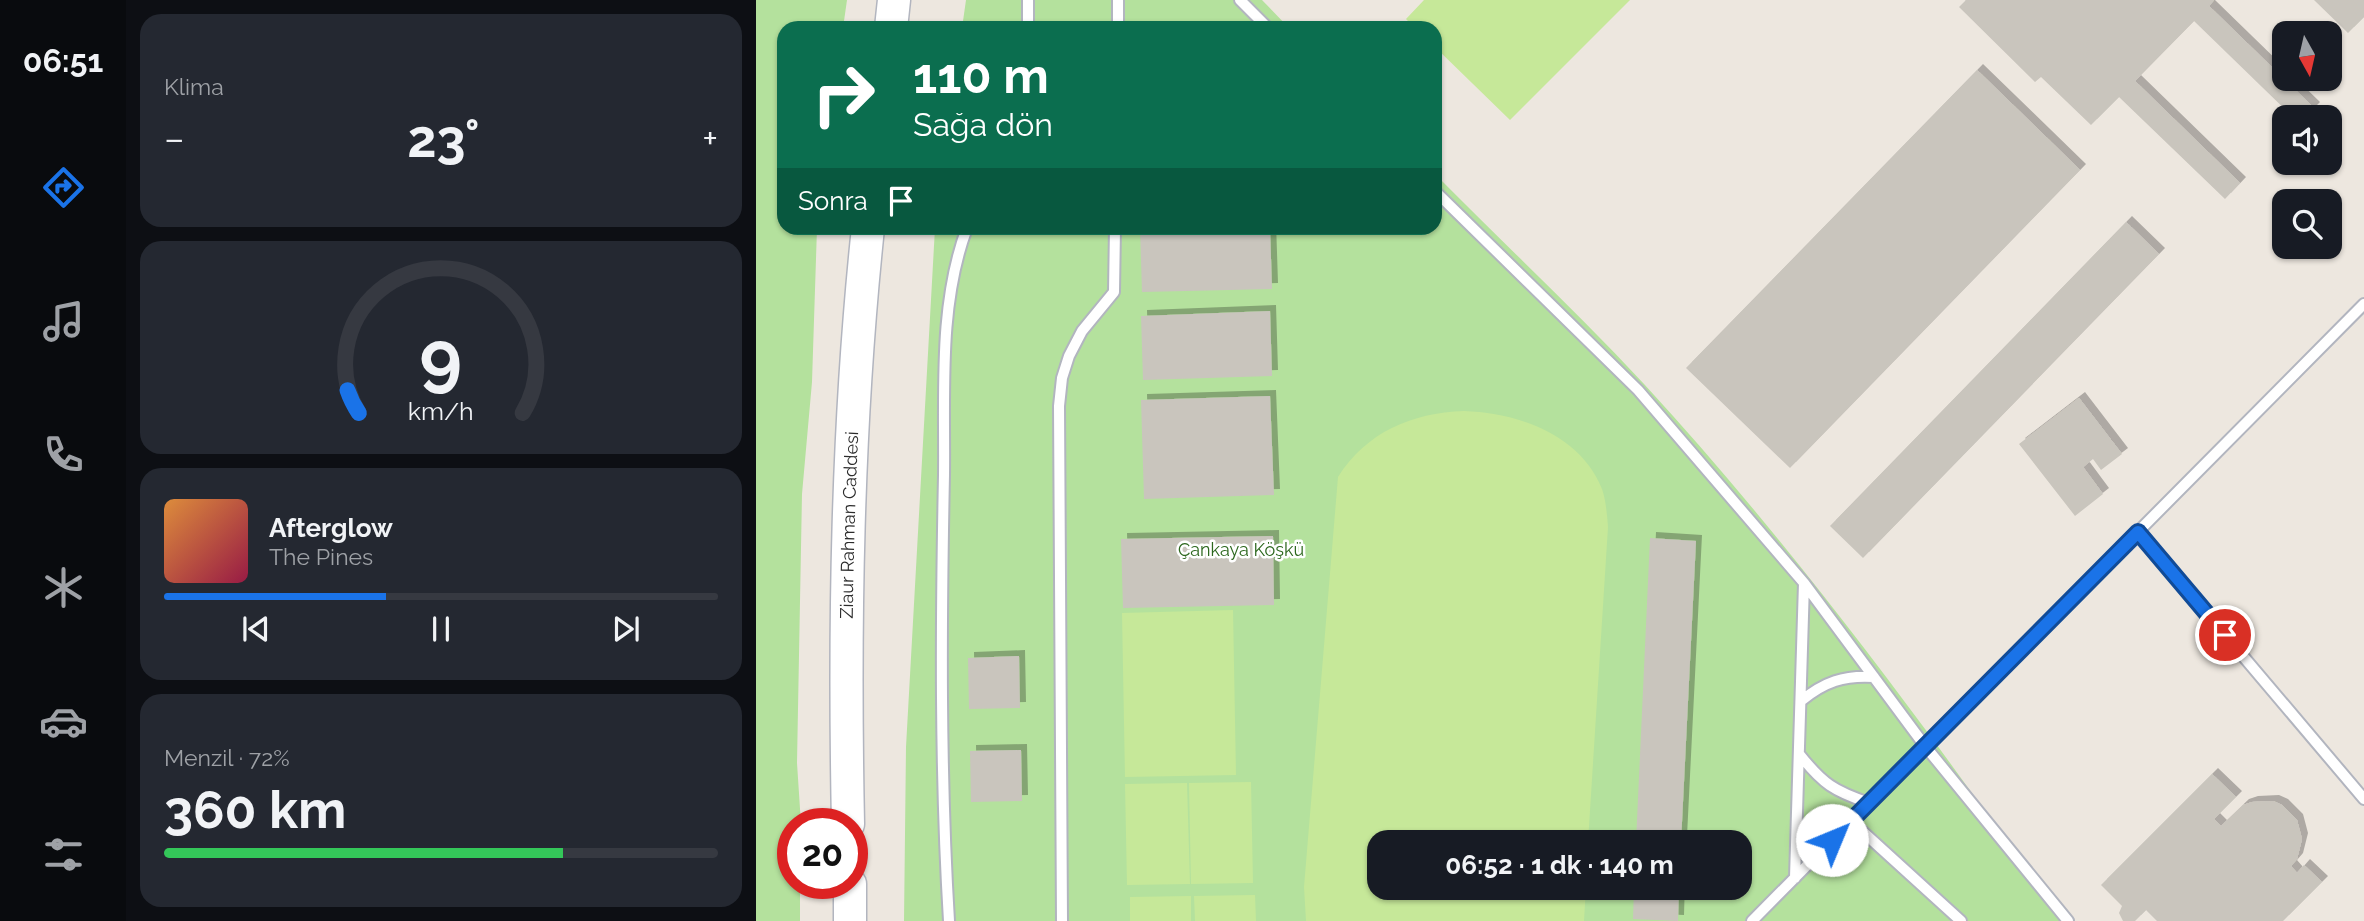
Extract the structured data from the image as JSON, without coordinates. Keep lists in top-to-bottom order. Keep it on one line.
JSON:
{"streets":{"main road":["Ziaur Rahman Caddesi"]},"parks":["Çankaya Köşkü"],"north":"bottom","page":{"tabs":"06:51","tile":["Klima",["Menzil · 72%","360 km"]],"turn":["110 m","Sağa dön"],"heat":["−","23°","+"],"then":"Sonra","song":["Afterglow","The Pines"],"limit":"20","trip":"06:52 · 1 dk · 140 m","gauge":["9","km/h"]}}
